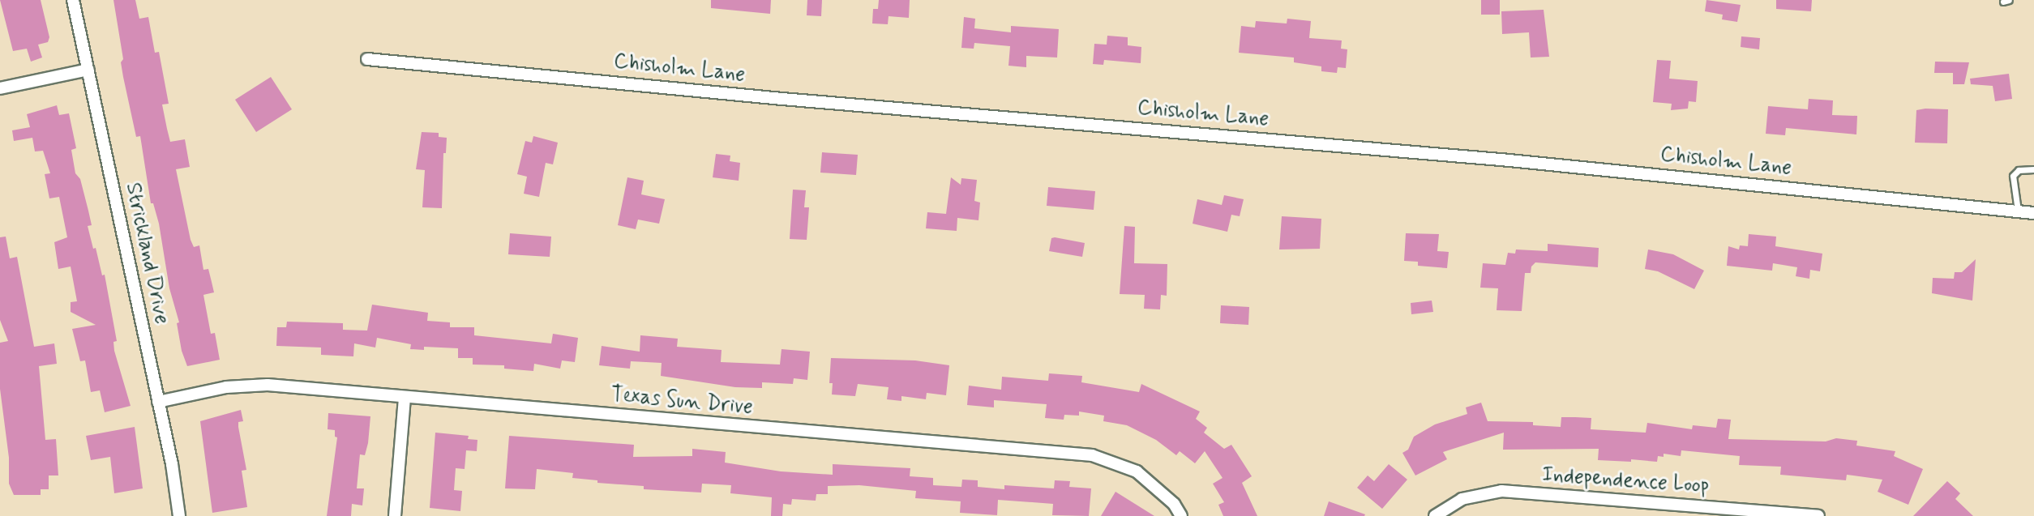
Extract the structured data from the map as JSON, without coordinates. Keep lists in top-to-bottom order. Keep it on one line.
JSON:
{"streets":{"street":["Chisholm Lane","Strickland Drive","Texas Sun Drive","Independence Loop"]},"crossings":[["Strickland Drive","Texas Sun Drive"]]}
